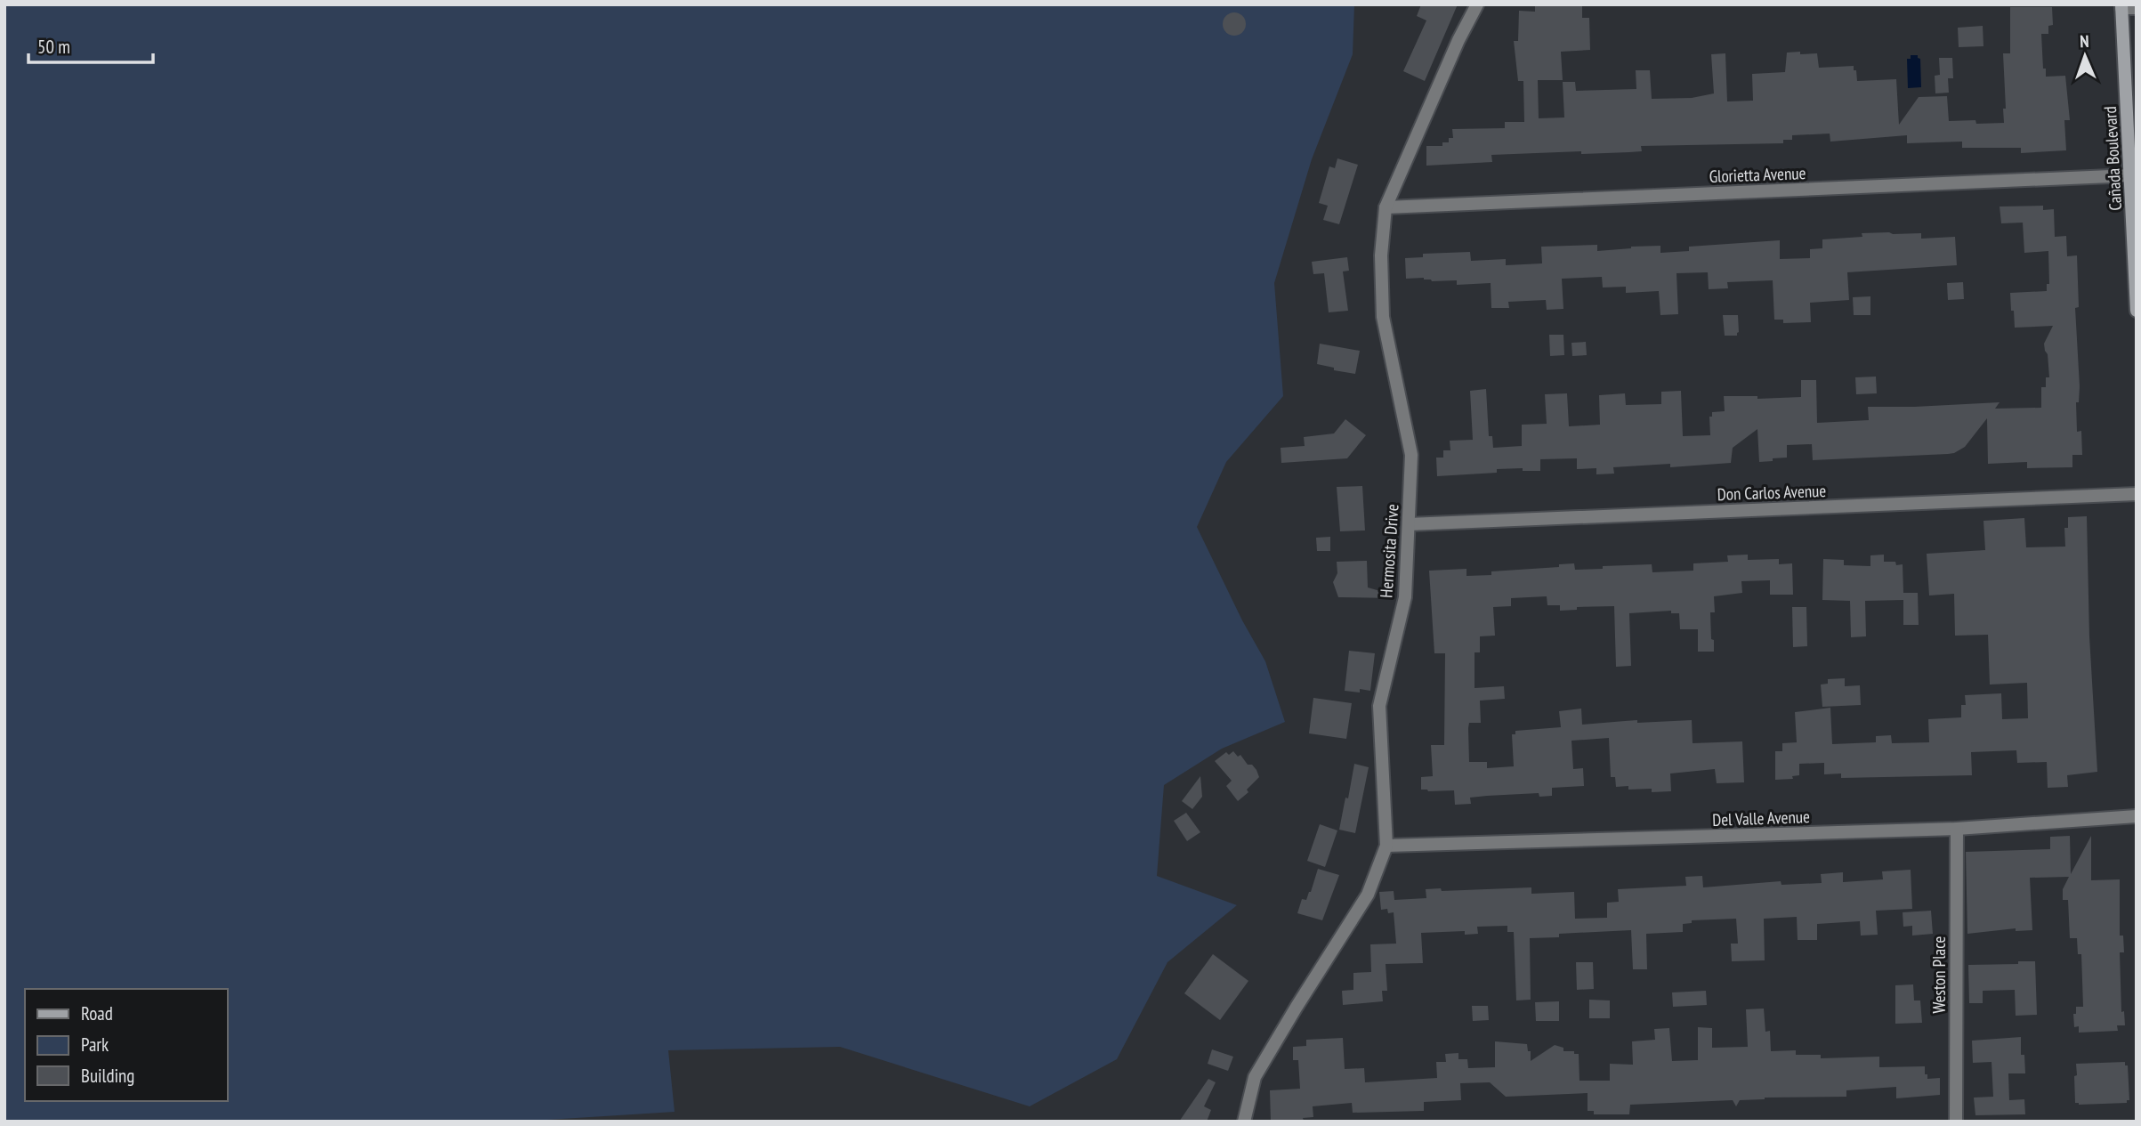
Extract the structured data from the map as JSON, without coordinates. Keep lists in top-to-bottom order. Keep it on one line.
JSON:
{"streets":{"main road":["Cañada Boulevard"],"street":["Glorietta Avenue","Don Carlos Avenue","Hermosita Drive","Del Valle Avenue","Weston Place"]},"crossings":[["Cañada Boulevard","Glorietta Avenue"],["Glorietta Avenue","Hermosita Drive"],["Don Carlos Avenue","Hermosita Drive"],["Hermosita Drive","Del Valle Avenue"],["Del Valle Avenue","Weston Place"]],"legend":["Road","Park","Building"],"scale_bar":"50 m","north":"top"}
